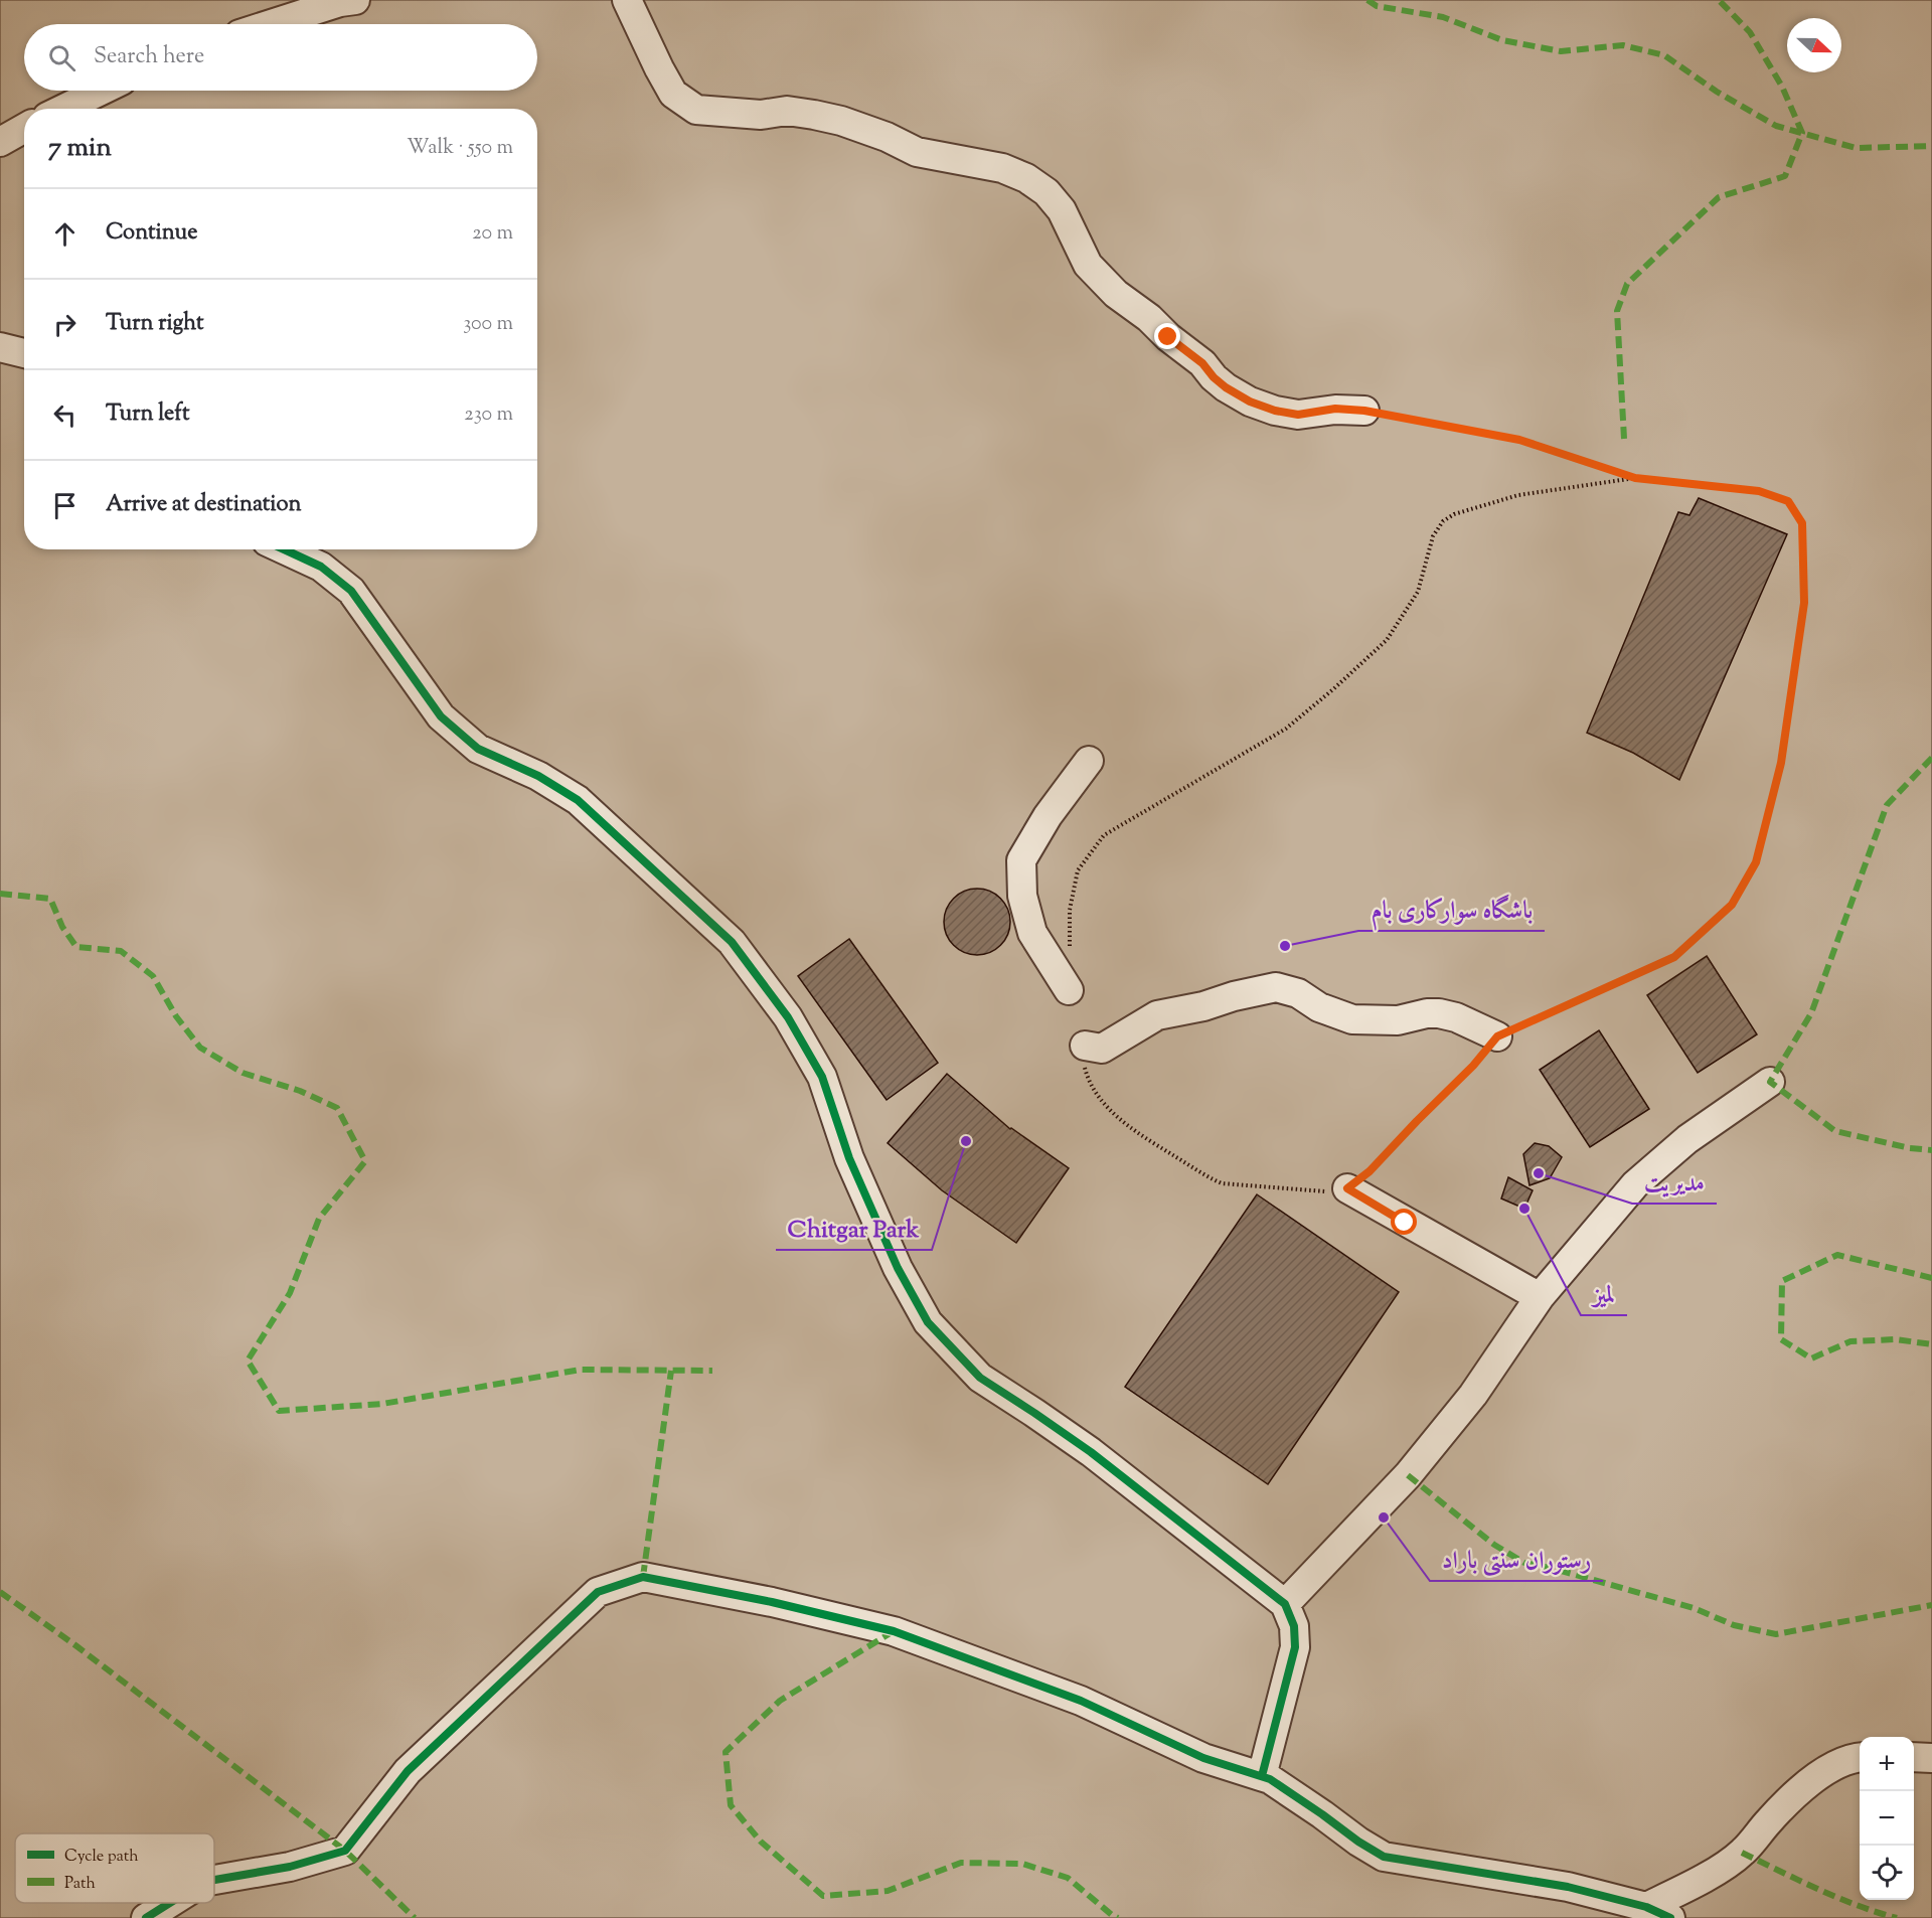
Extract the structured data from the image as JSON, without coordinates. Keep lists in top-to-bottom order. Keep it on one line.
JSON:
{"places":["باشگاه سوارکاری بام","Chitgar Park","مدیریت","لمیز","رستوران سنتی باراد"],"legend":["Cycle path","Path"],"north":"right","page":{"search":"Search here","heading":["7 min","Walk · 550 m"],"list":[["Continue","20 m"],["Turn right","300 m"],["Turn left","230 m"],"Arrive at destination"],"map_buttons":["+","−"]}}
